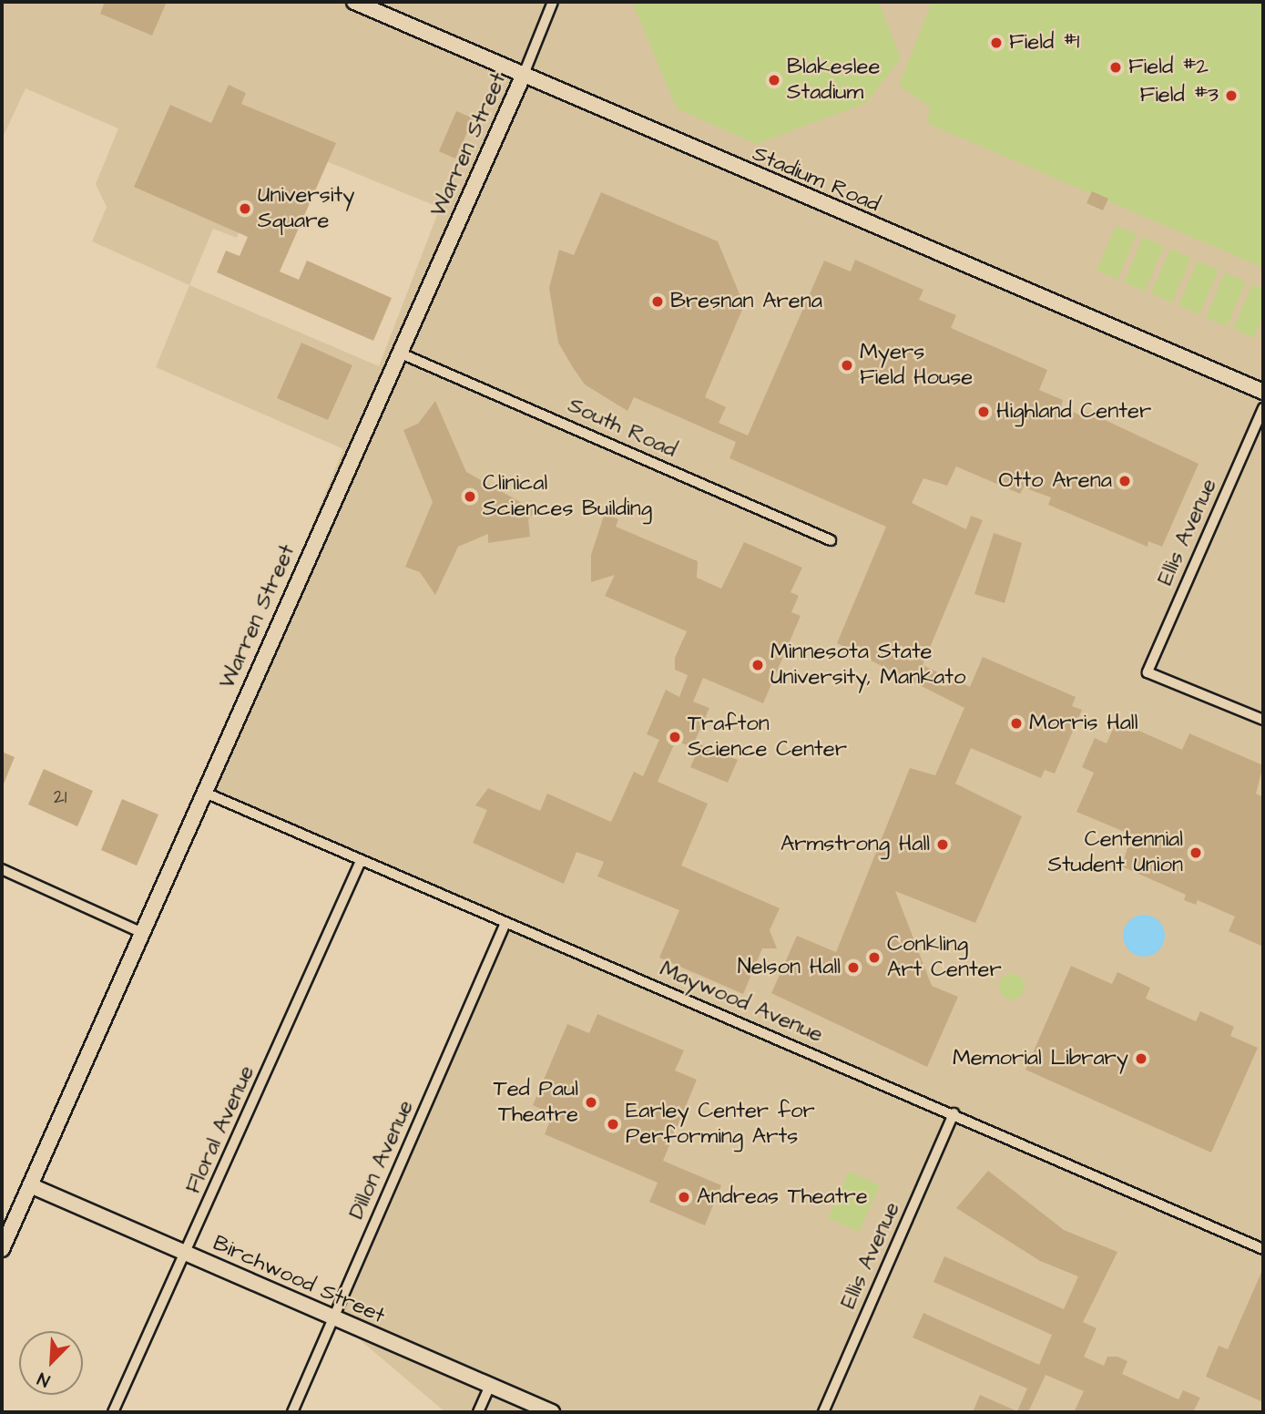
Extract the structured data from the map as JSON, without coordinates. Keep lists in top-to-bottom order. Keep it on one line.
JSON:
{"streets":{"street":["Warren Street","Stadium Road","South Road","Ellis Avenue","Maywood Avenue","Floral Avenue","Dillon Avenue","Birchwood Street"]},"crossings":[["Warren Street","Stadium Road"],["Warren Street","South Road"],["Warren Street","Maywood Avenue"],["Warren Street","Birchwood Street"],["Ellis Avenue","Maywood Avenue"],["Maywood Avenue","Floral Avenue"],["Maywood Avenue","Dillon Avenue"],["Floral Avenue","Birchwood Street"],["Dillon Avenue","Birchwood Street"]],"places":["Field #1","Field #2","Blakeslee Stadium","Field #3","University Square","Bresnan Arena","Myers Field House","Highland Center","Otto Arena","Clinical Sciences Building","Minnesota State University, Mankato","Morris Hall","Trafton Science Center","Armstrong Hall","Centennial Student Union","Conkling Art Center","Nelson Hall","Memorial Library","Ted Paul Theatre","Earley Center for Performing Arts","Andreas Theatre"],"house_numbers":["21"],"north":"bottom left"}
